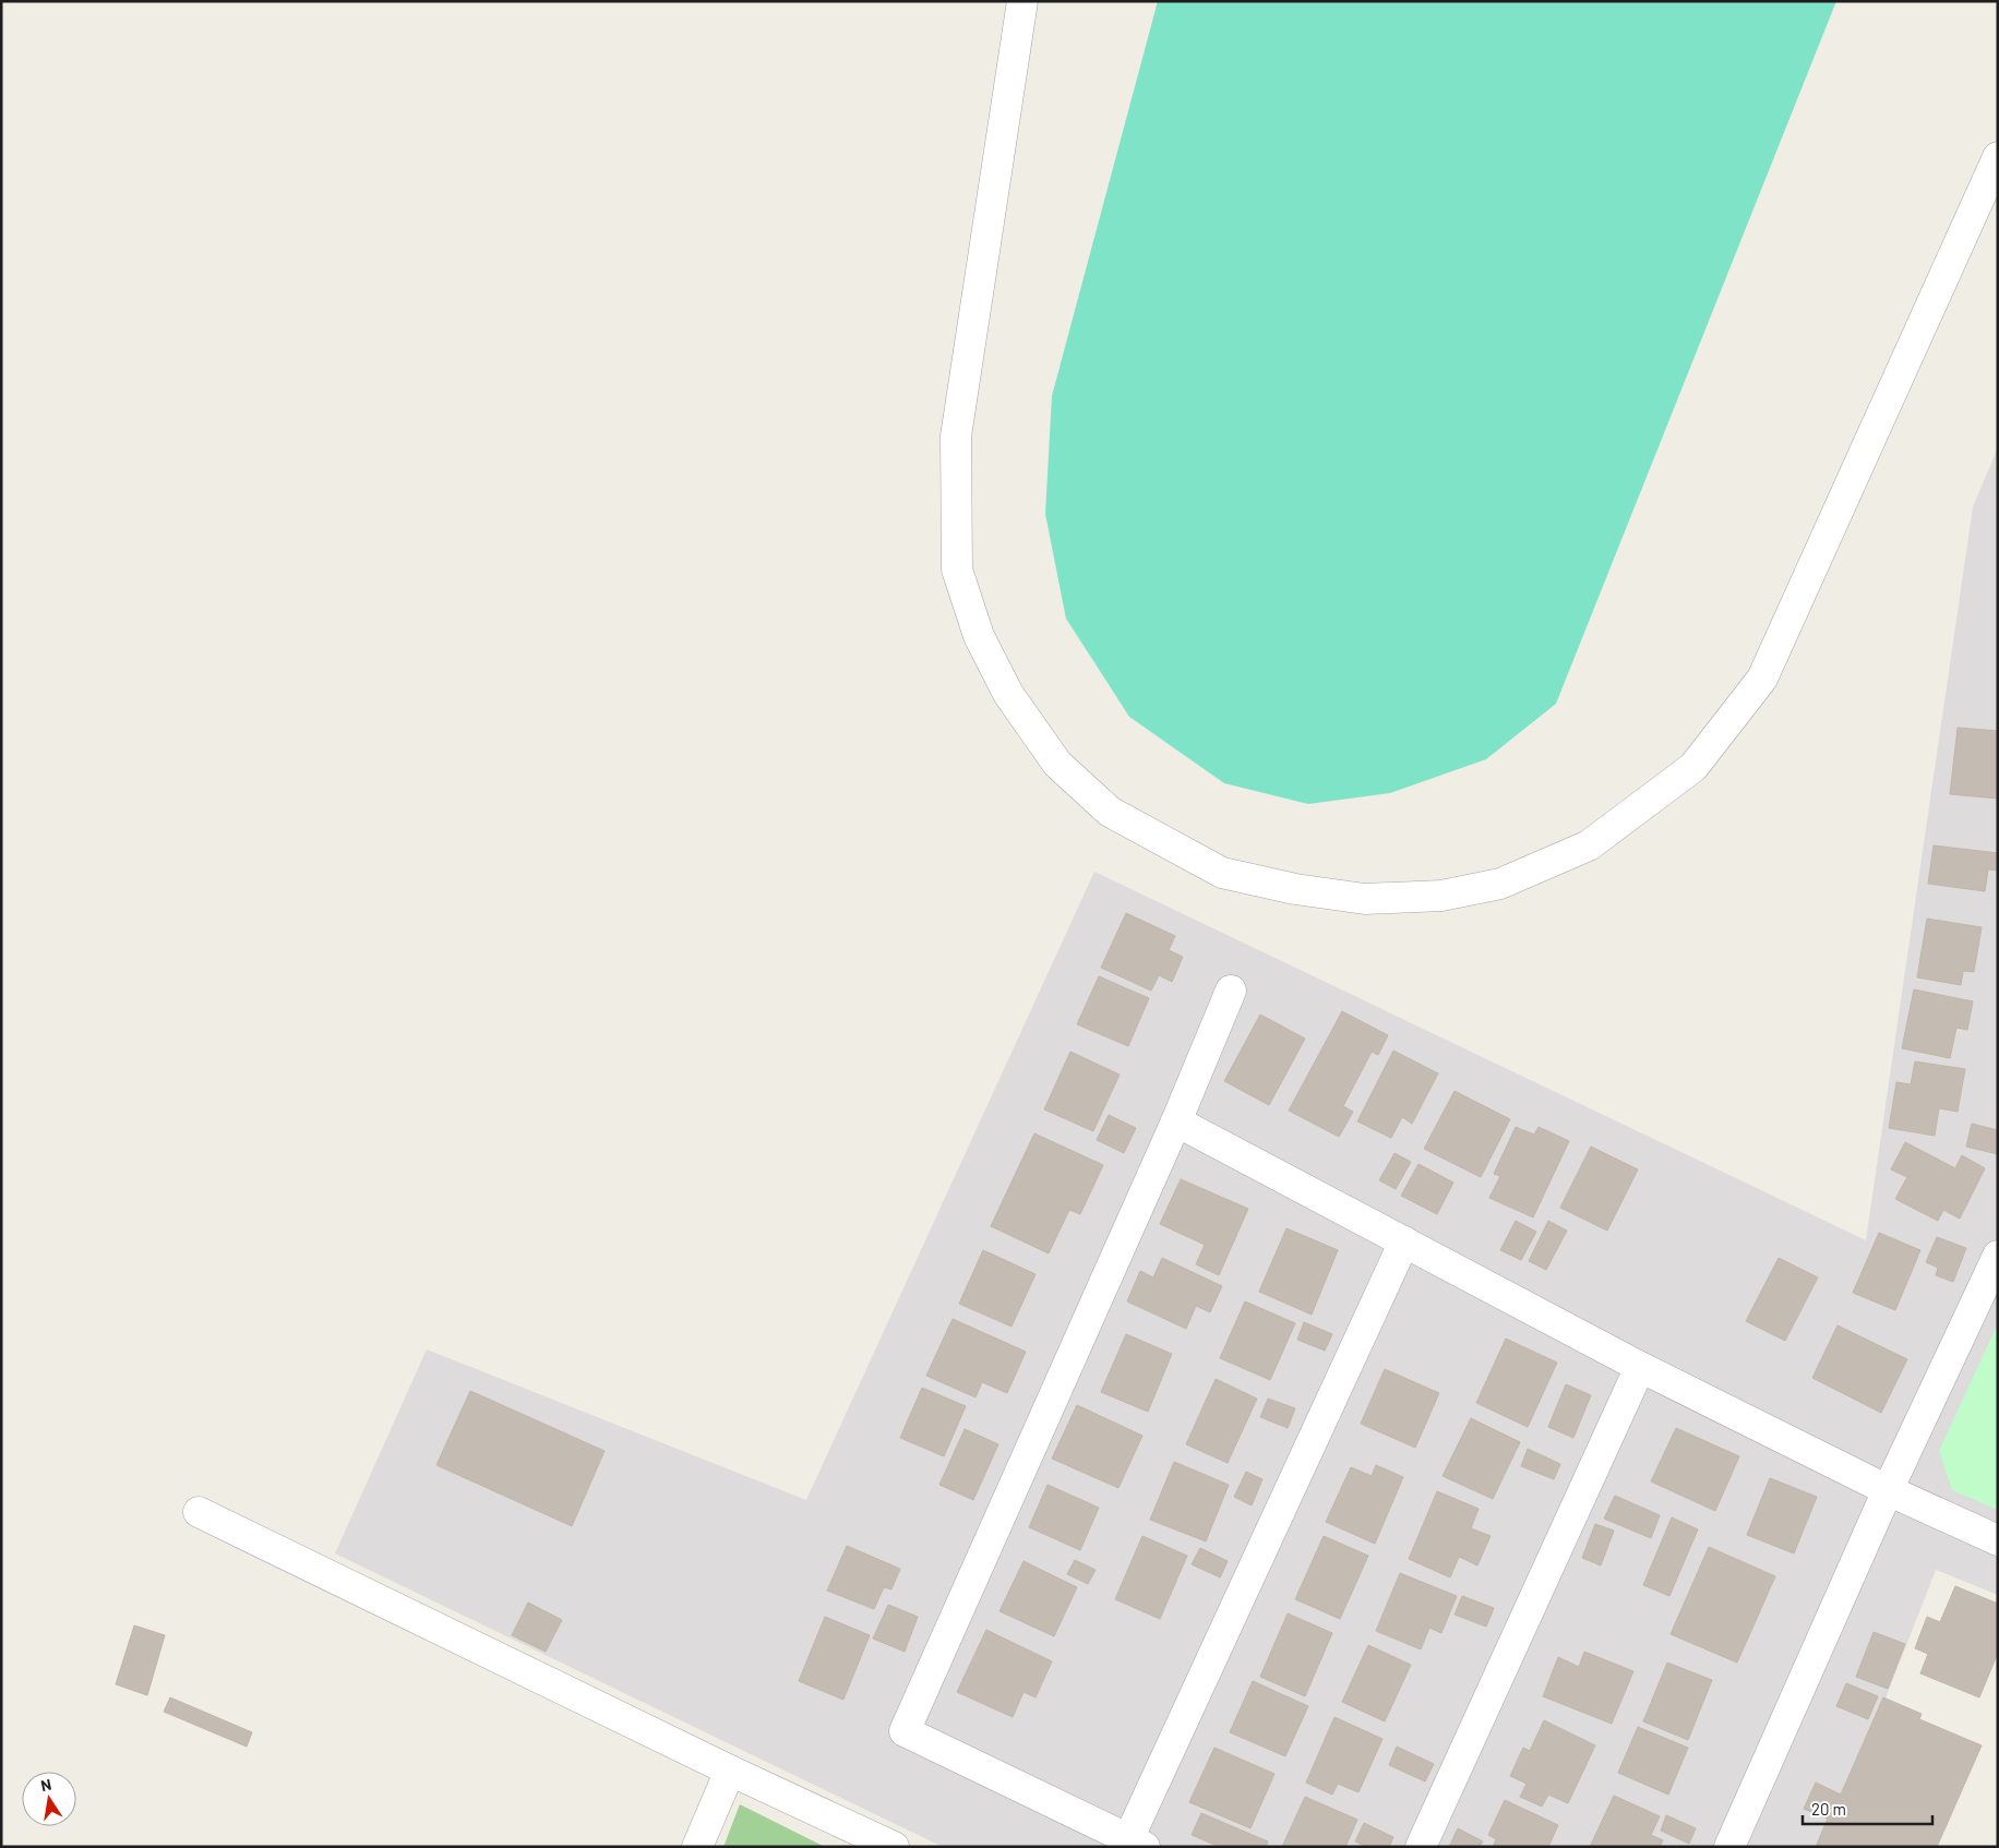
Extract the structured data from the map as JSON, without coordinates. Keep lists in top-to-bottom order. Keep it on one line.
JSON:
{"scale_bar":"20 m","north":"top"}
